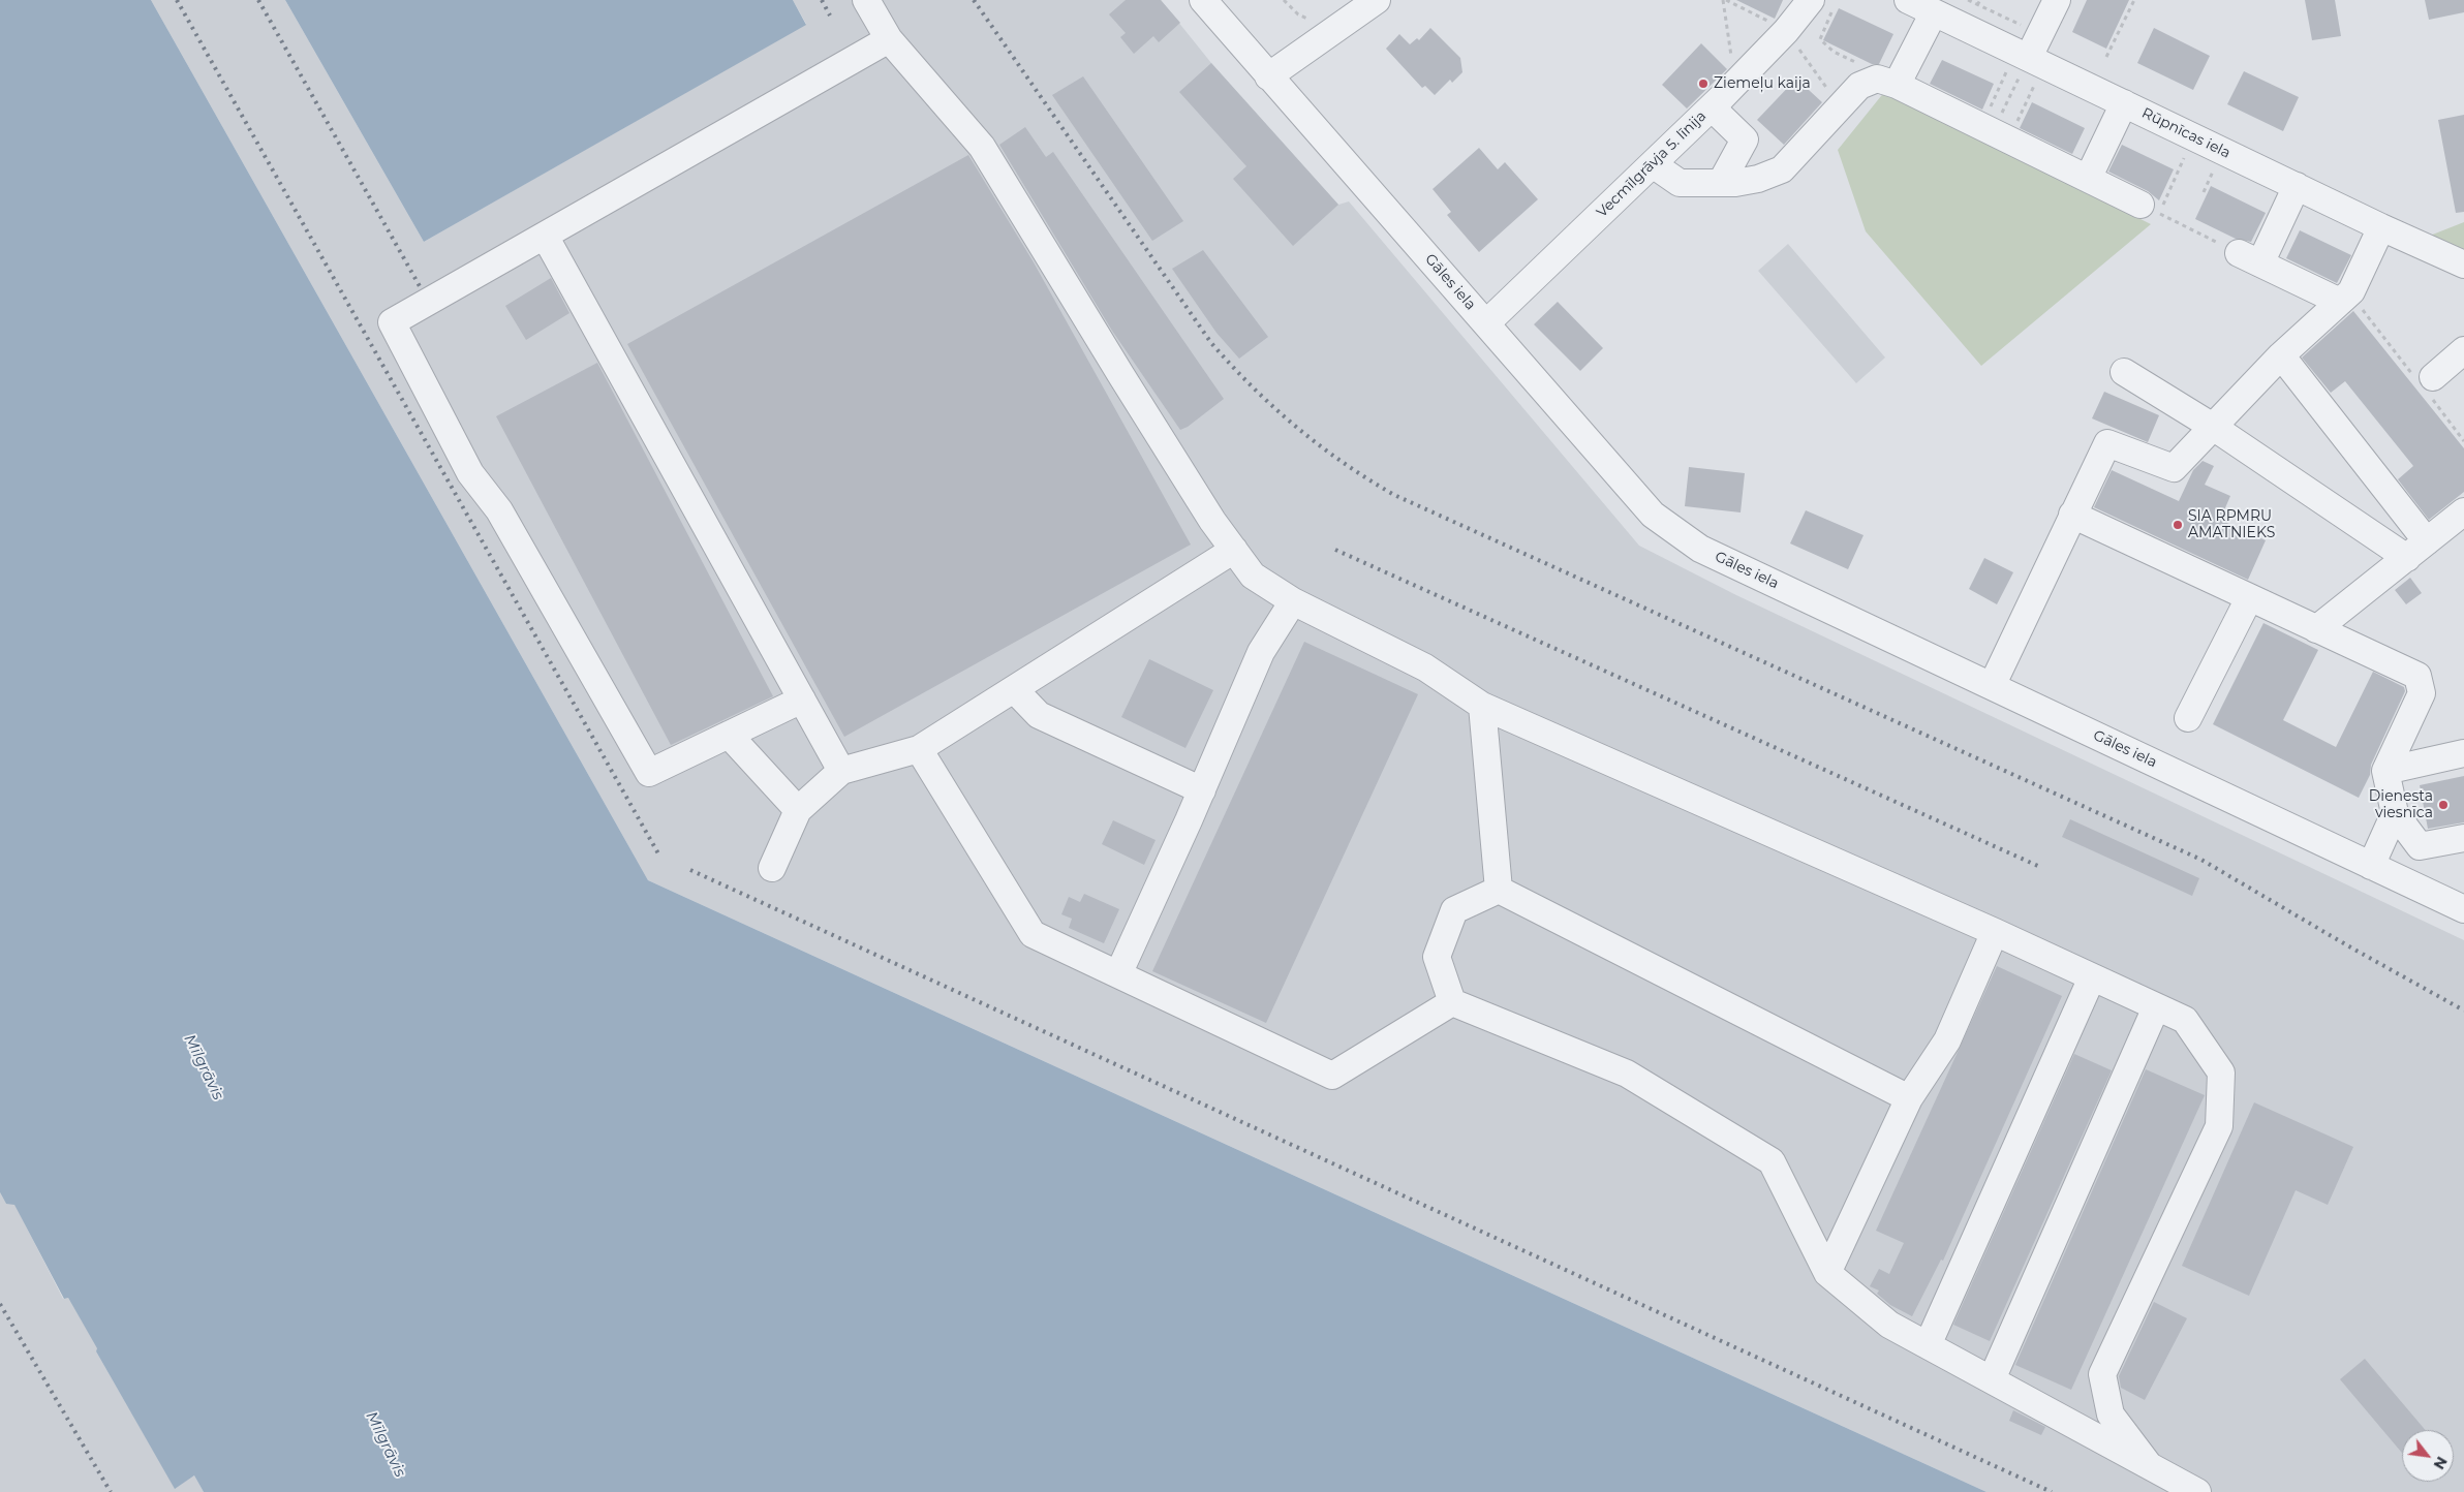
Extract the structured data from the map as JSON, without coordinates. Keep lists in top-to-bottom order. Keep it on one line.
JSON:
{"streets":{"street":["Rūpnīcas iela","Vecmīlgrāvja 5. līnija","Gāles iela"]},"crossings":[["Vecmīlgrāvja 5. līnija","Gāles iela"]],"water":["Mīlgrāvis"],"places":["Ziemeļu kaija","SIA RPMRU AMATNIEKS","Dienesta viesnīca"],"north":"bottom right"}
